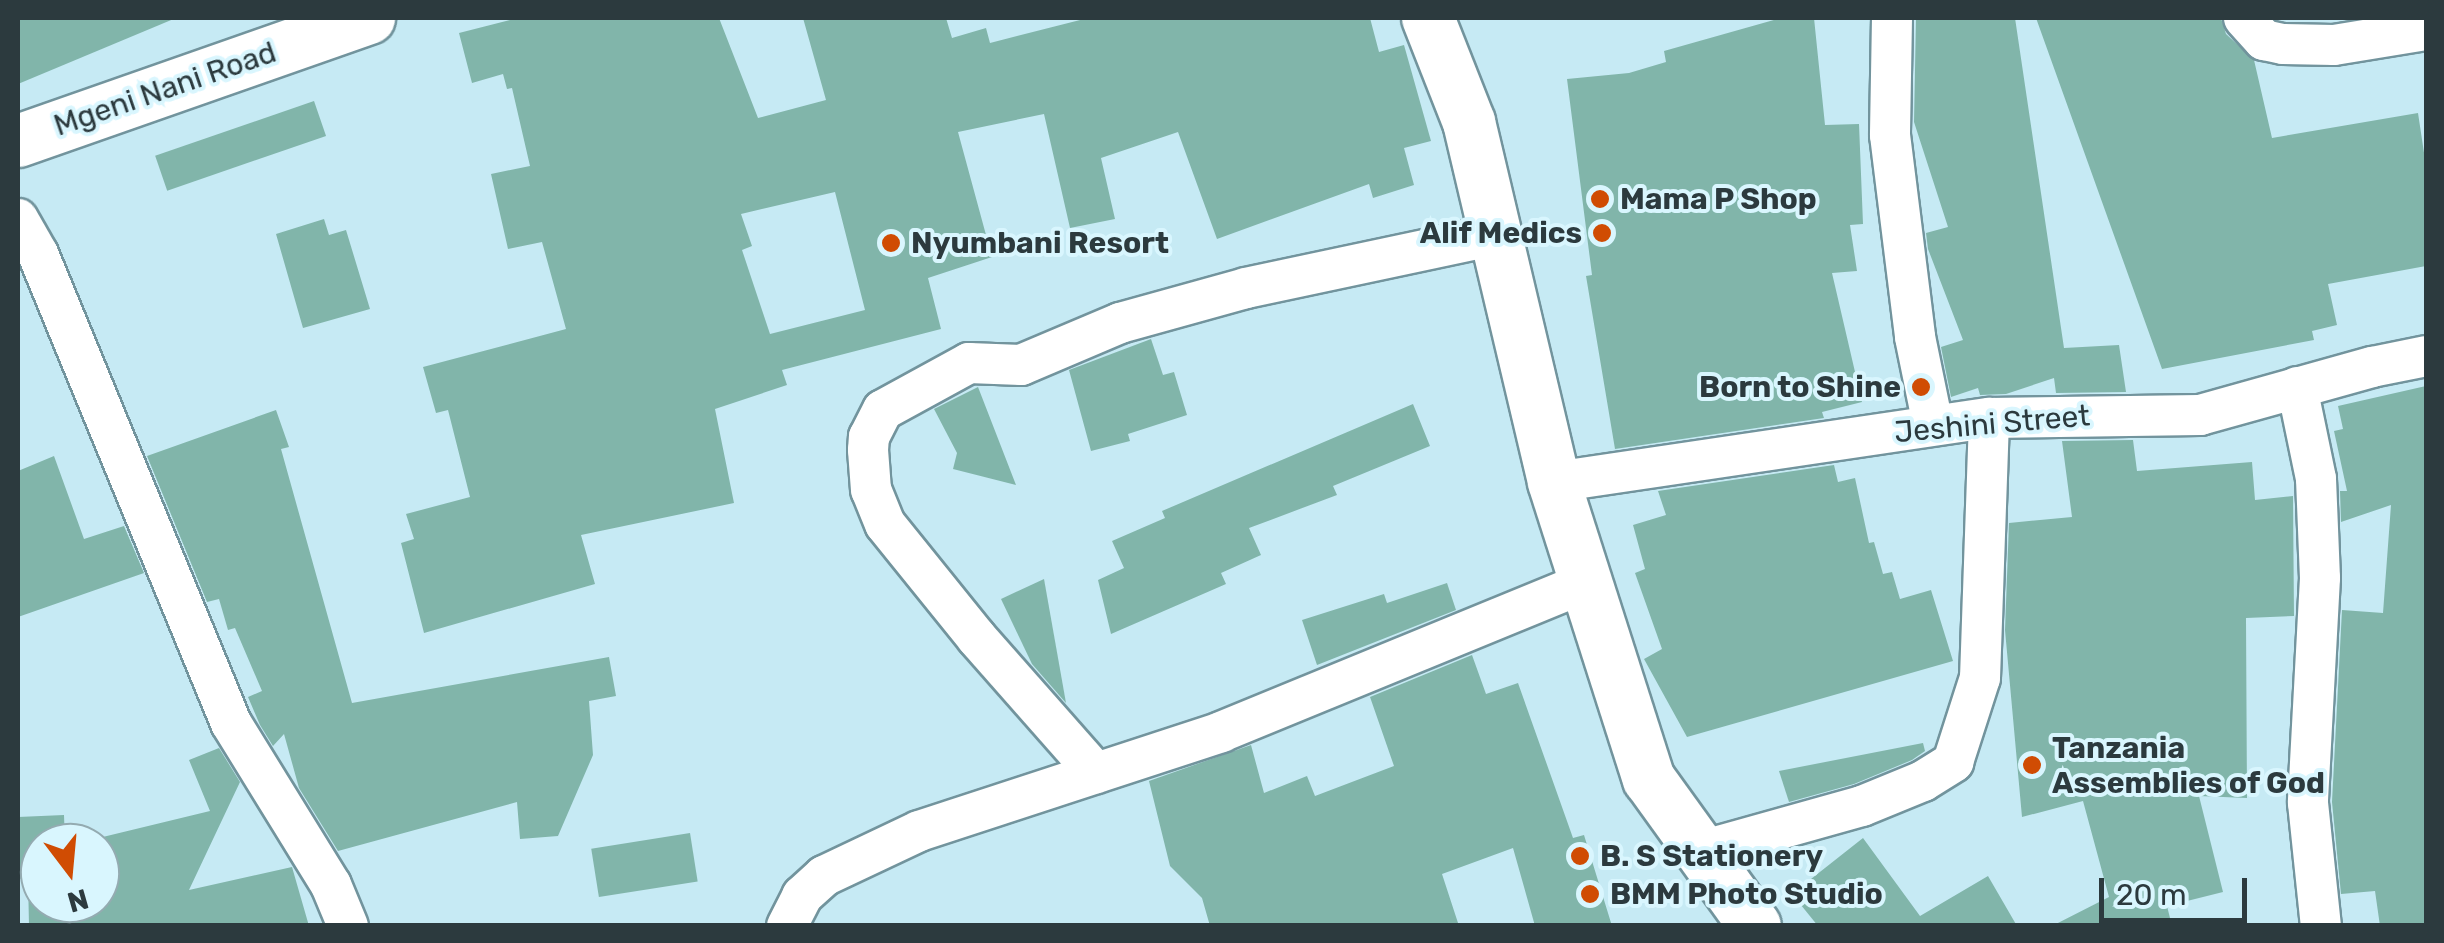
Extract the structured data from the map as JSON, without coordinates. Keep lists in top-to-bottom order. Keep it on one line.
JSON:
{"streets":{"street":["Mgeni Nani Road","Jeshini Street"]},"places":["Mama P Shop","Alif Medics","Nyumbani Resort","Born to Shine","Tanzania Assemblies of God","B. S Stationery","BMM Photo Studio"],"scale_bar":"20 m","north":"bottom"}
